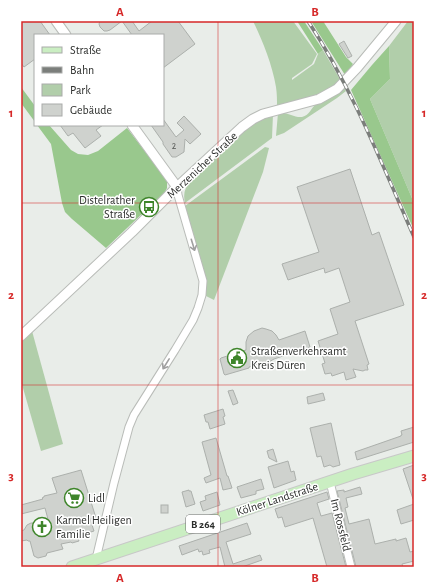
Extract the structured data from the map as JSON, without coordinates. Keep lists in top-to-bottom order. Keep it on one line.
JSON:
{"streets":{"main road":["Kölner Landstraße","B 264"],"street":["Merzenicher Straße","Im Rossfeld"]},"crossings":[["Kölner Landstraße","Im Rossfeld"]],"places":{"bus stop":["Distelrather Straße"],"public building":["Straßenverkehrsamt Kreis Düren"],"supermarket":["Lidl"],"church":["Karmel Heiligen Familie"]},"house_numbers":["2"],"legend":["Straße","Bahn","Park","Gebäude"],"grid":{"columns":["A","B"],"rows":["1","2","3"]}}
